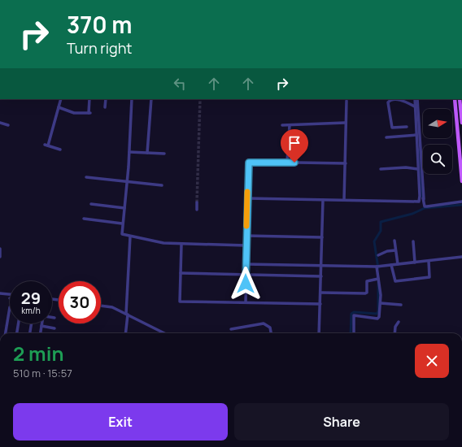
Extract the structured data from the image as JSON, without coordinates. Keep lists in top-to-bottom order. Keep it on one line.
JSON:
{"north":"right","page":{"turn":["370 m","Turn right"],"speed":"29 km/h","limit":"30","heading":["2 min","510 m · 15:57"],"buttons":["Exit","Share"]}}
